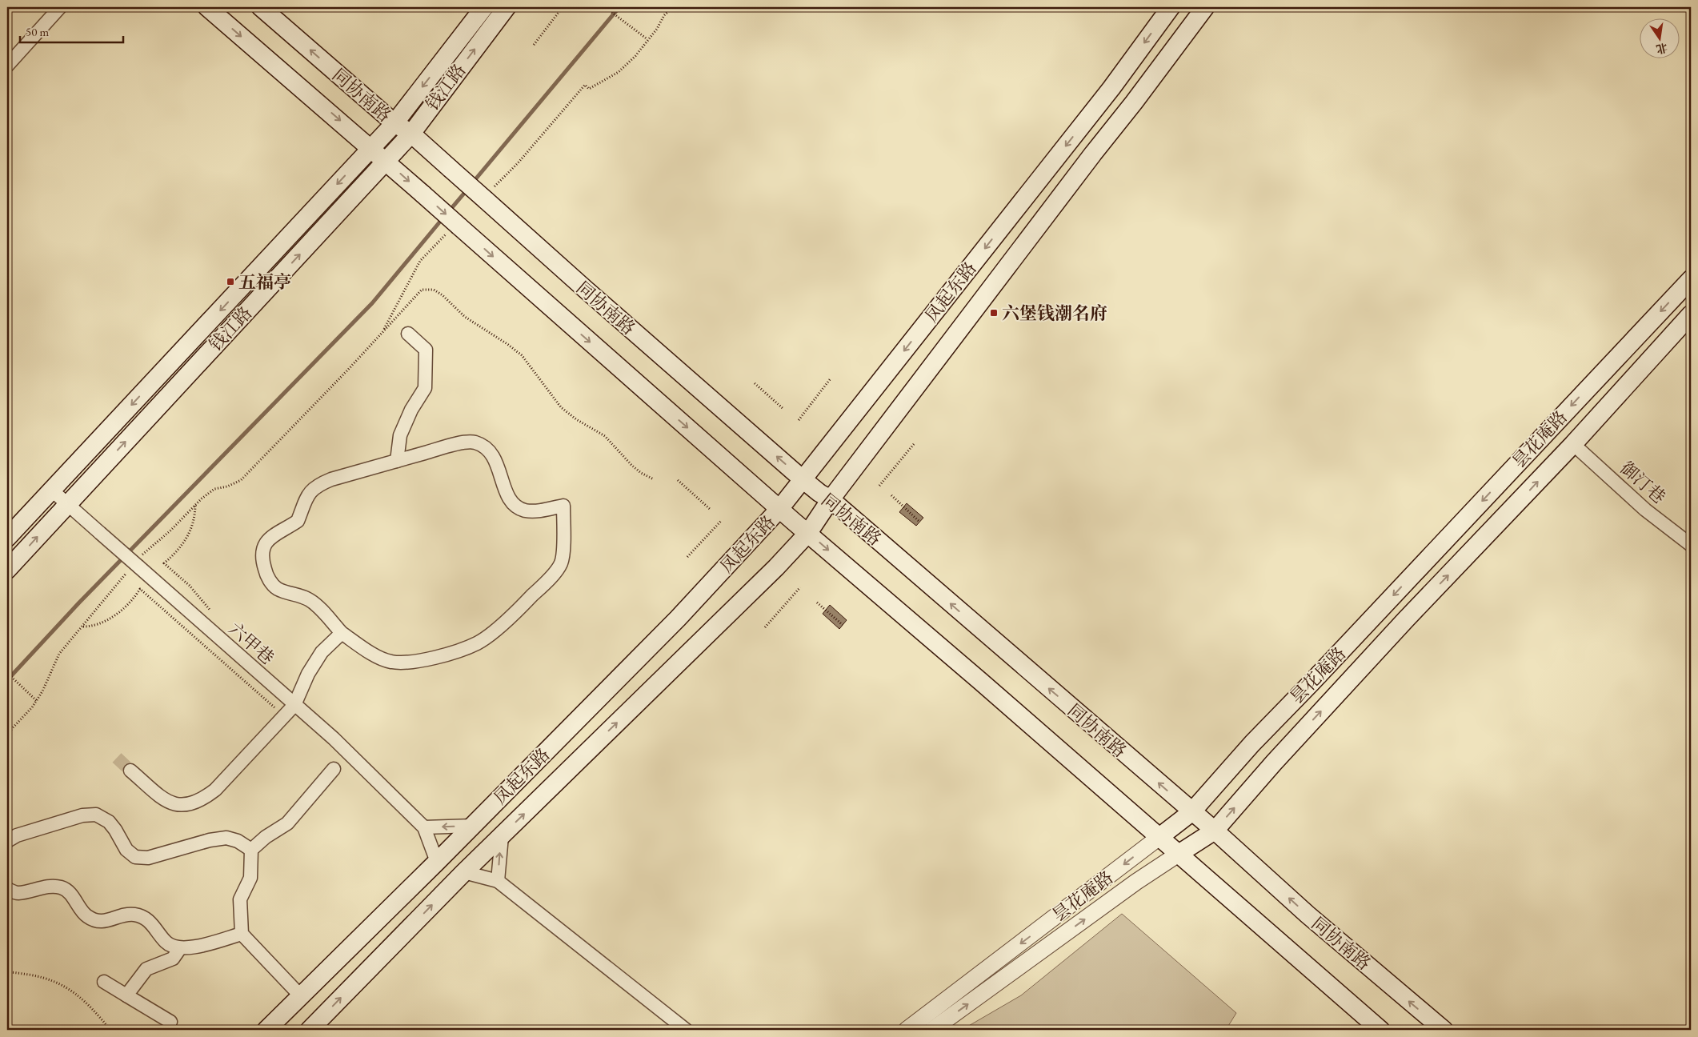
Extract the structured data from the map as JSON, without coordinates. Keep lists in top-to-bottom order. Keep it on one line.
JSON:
{"streets":{"main road":["钱江路","同协南路","凤起东路","昙花庵路"],"street":["御汀巷","六甲巷"]},"crossings":[["钱江路","同协南路"],["钱江路","六甲巷"],["同协南路","凤起东路"],["同协南路","昙花庵路"],["凤起东路","六甲巷"],["昙花庵路","御汀巷"]],"places":{"transit":["五福亭","六堡钱潮名府"]},"scale_bar":"50 m","north":"bottom"}
